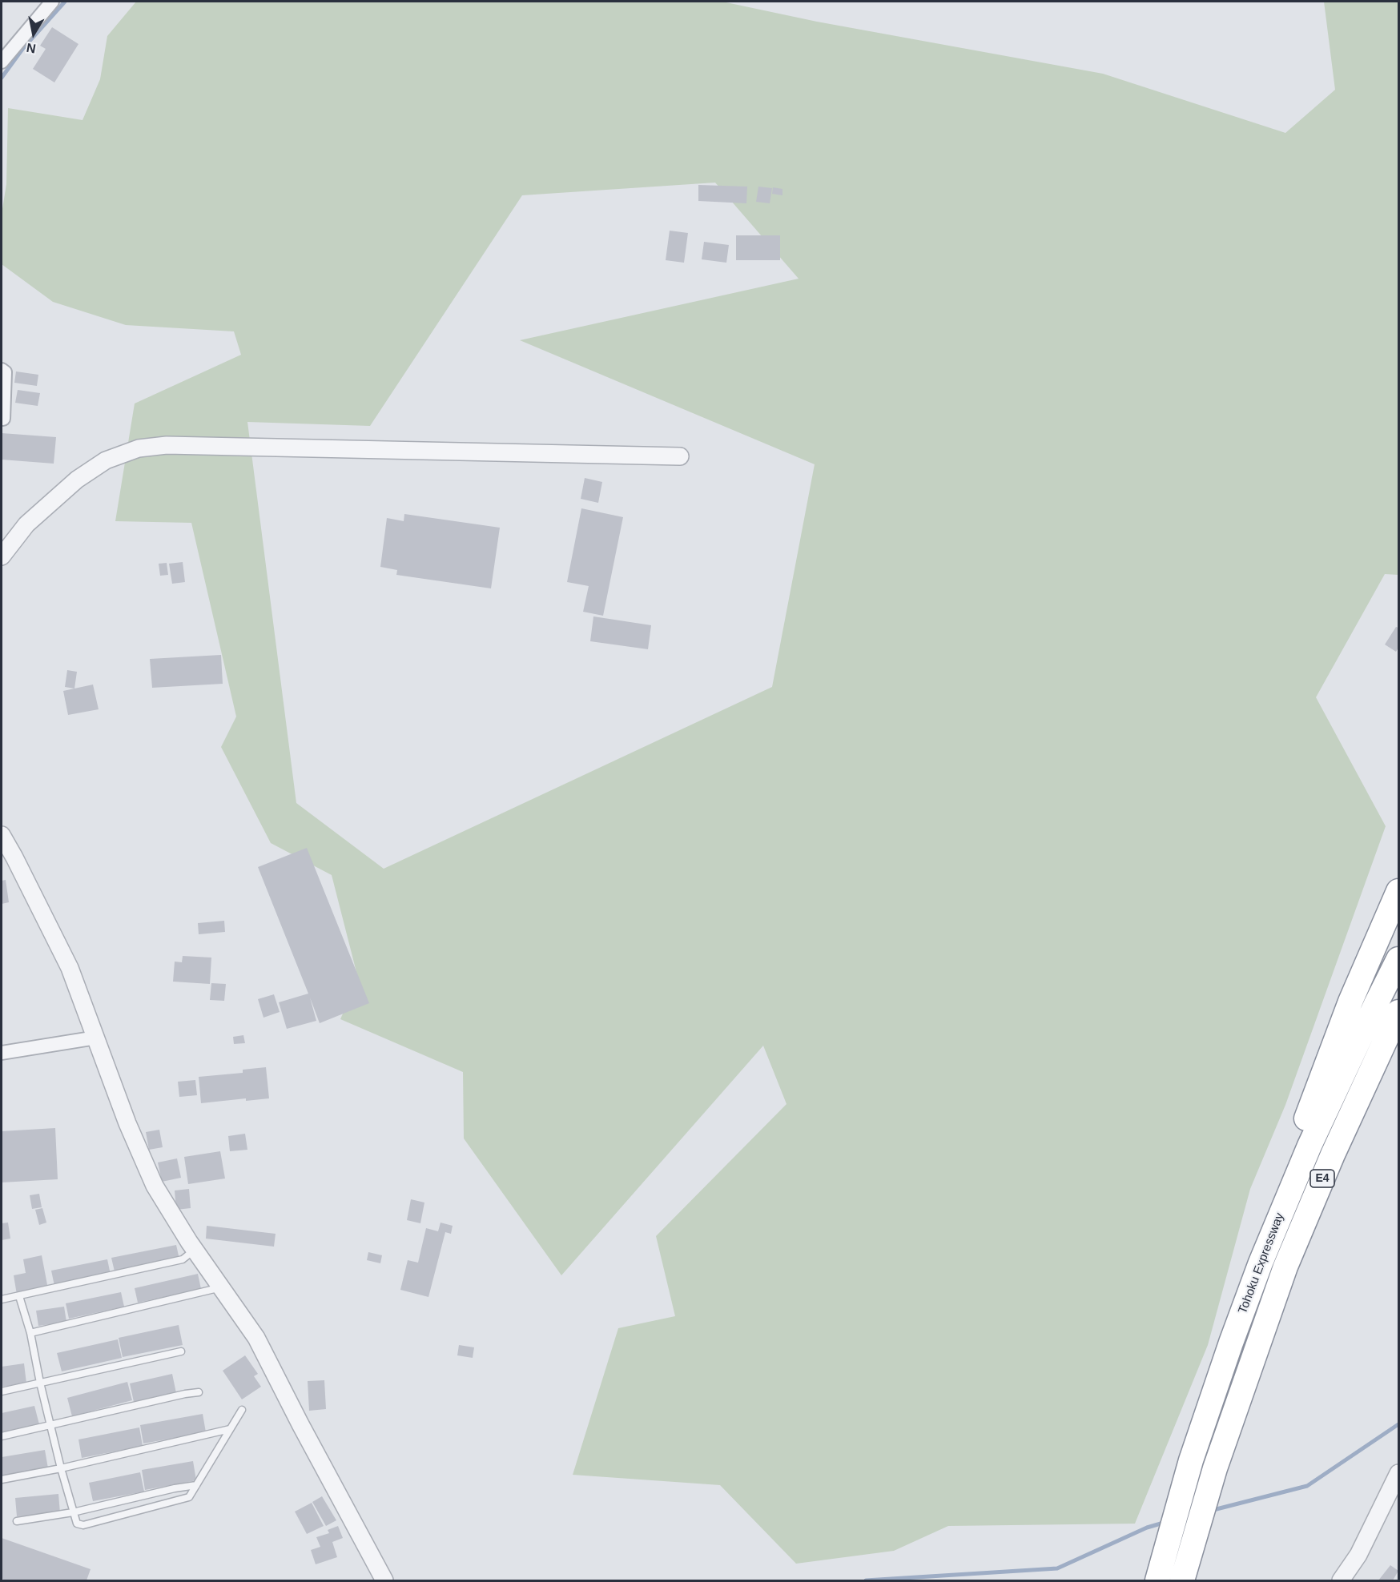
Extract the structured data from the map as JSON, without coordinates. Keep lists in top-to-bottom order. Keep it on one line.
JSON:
{"streets":{"highway":["E4","Tohoku Expressway"]},"north":"bottom"}
